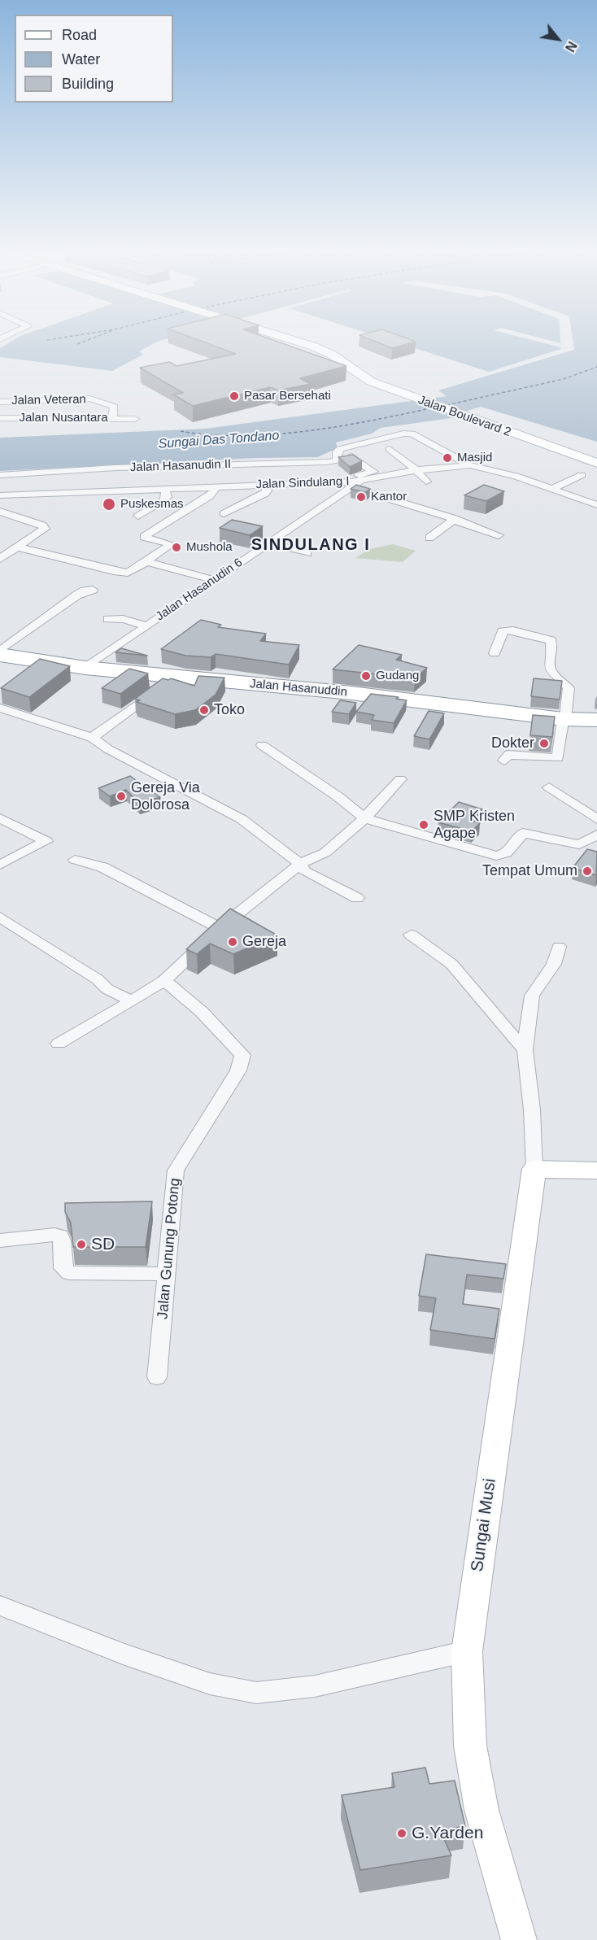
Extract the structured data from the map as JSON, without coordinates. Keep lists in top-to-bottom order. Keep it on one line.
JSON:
{"streets":{"highway":["Jalan Hasanuddin"],"main road":["Jalan Boulevard 2","Sungai Musi"],"street":["Jalan Veteran","Jalan Nusantara","Jalan Hasanudin II","Jalan Sindulang I","Jalan Hasanudin 6","Jalan Gunung Potong"]},"crossings":[["Jalan Veteran","Jalan Nusantara"],["Jalan Hasanudin II","Jalan Sindulang I"],["Jalan Sindulang I","Jalan Hasanudin 6"],["Jalan Hasanudin 6","Jalan Hasanuddin"]],"districts":["SINDULANG I"],"water":["Sungai Das Tondano"],"places":["Pasar Bersehati","Masjid","Kantor","Puskesmas","Mushola","Gudang","Toko","Dokter","Gereja Via Dolorosa","SMP Kristen Agape","Tempat Umum","Gereja","SD","G.Yarden"],"legend":["Road","Water","Building"],"north":"bottom right"}
